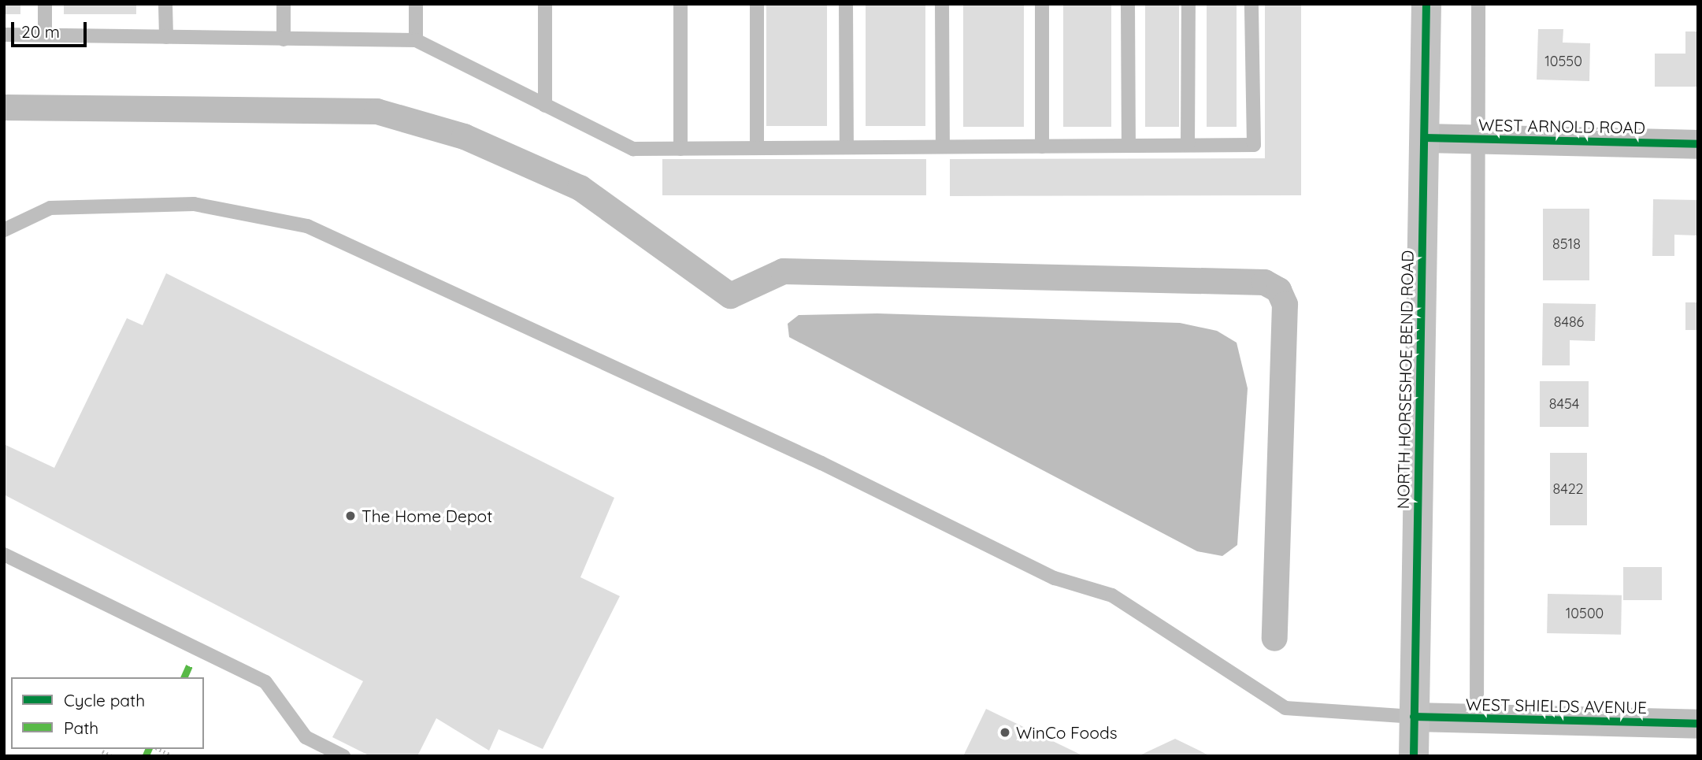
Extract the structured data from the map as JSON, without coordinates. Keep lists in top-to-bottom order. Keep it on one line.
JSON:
{"streets":{"street":["WEST ARNOLD ROAD","NORTH HORSESHOE BEND ROAD","WEST SHIELDS AVENUE"]},"crossings":[["WEST ARNOLD ROAD","NORTH HORSESHOE BEND ROAD"],["NORTH HORSESHOE BEND ROAD","WEST SHIELDS AVENUE"]],"places":["The Home Depot","WinCo Foods"],"house_numbers":["10550","8518","8486","8454","8422","10500"],"legend":["Cycle path","Path"],"scale_bar":"20 m"}
